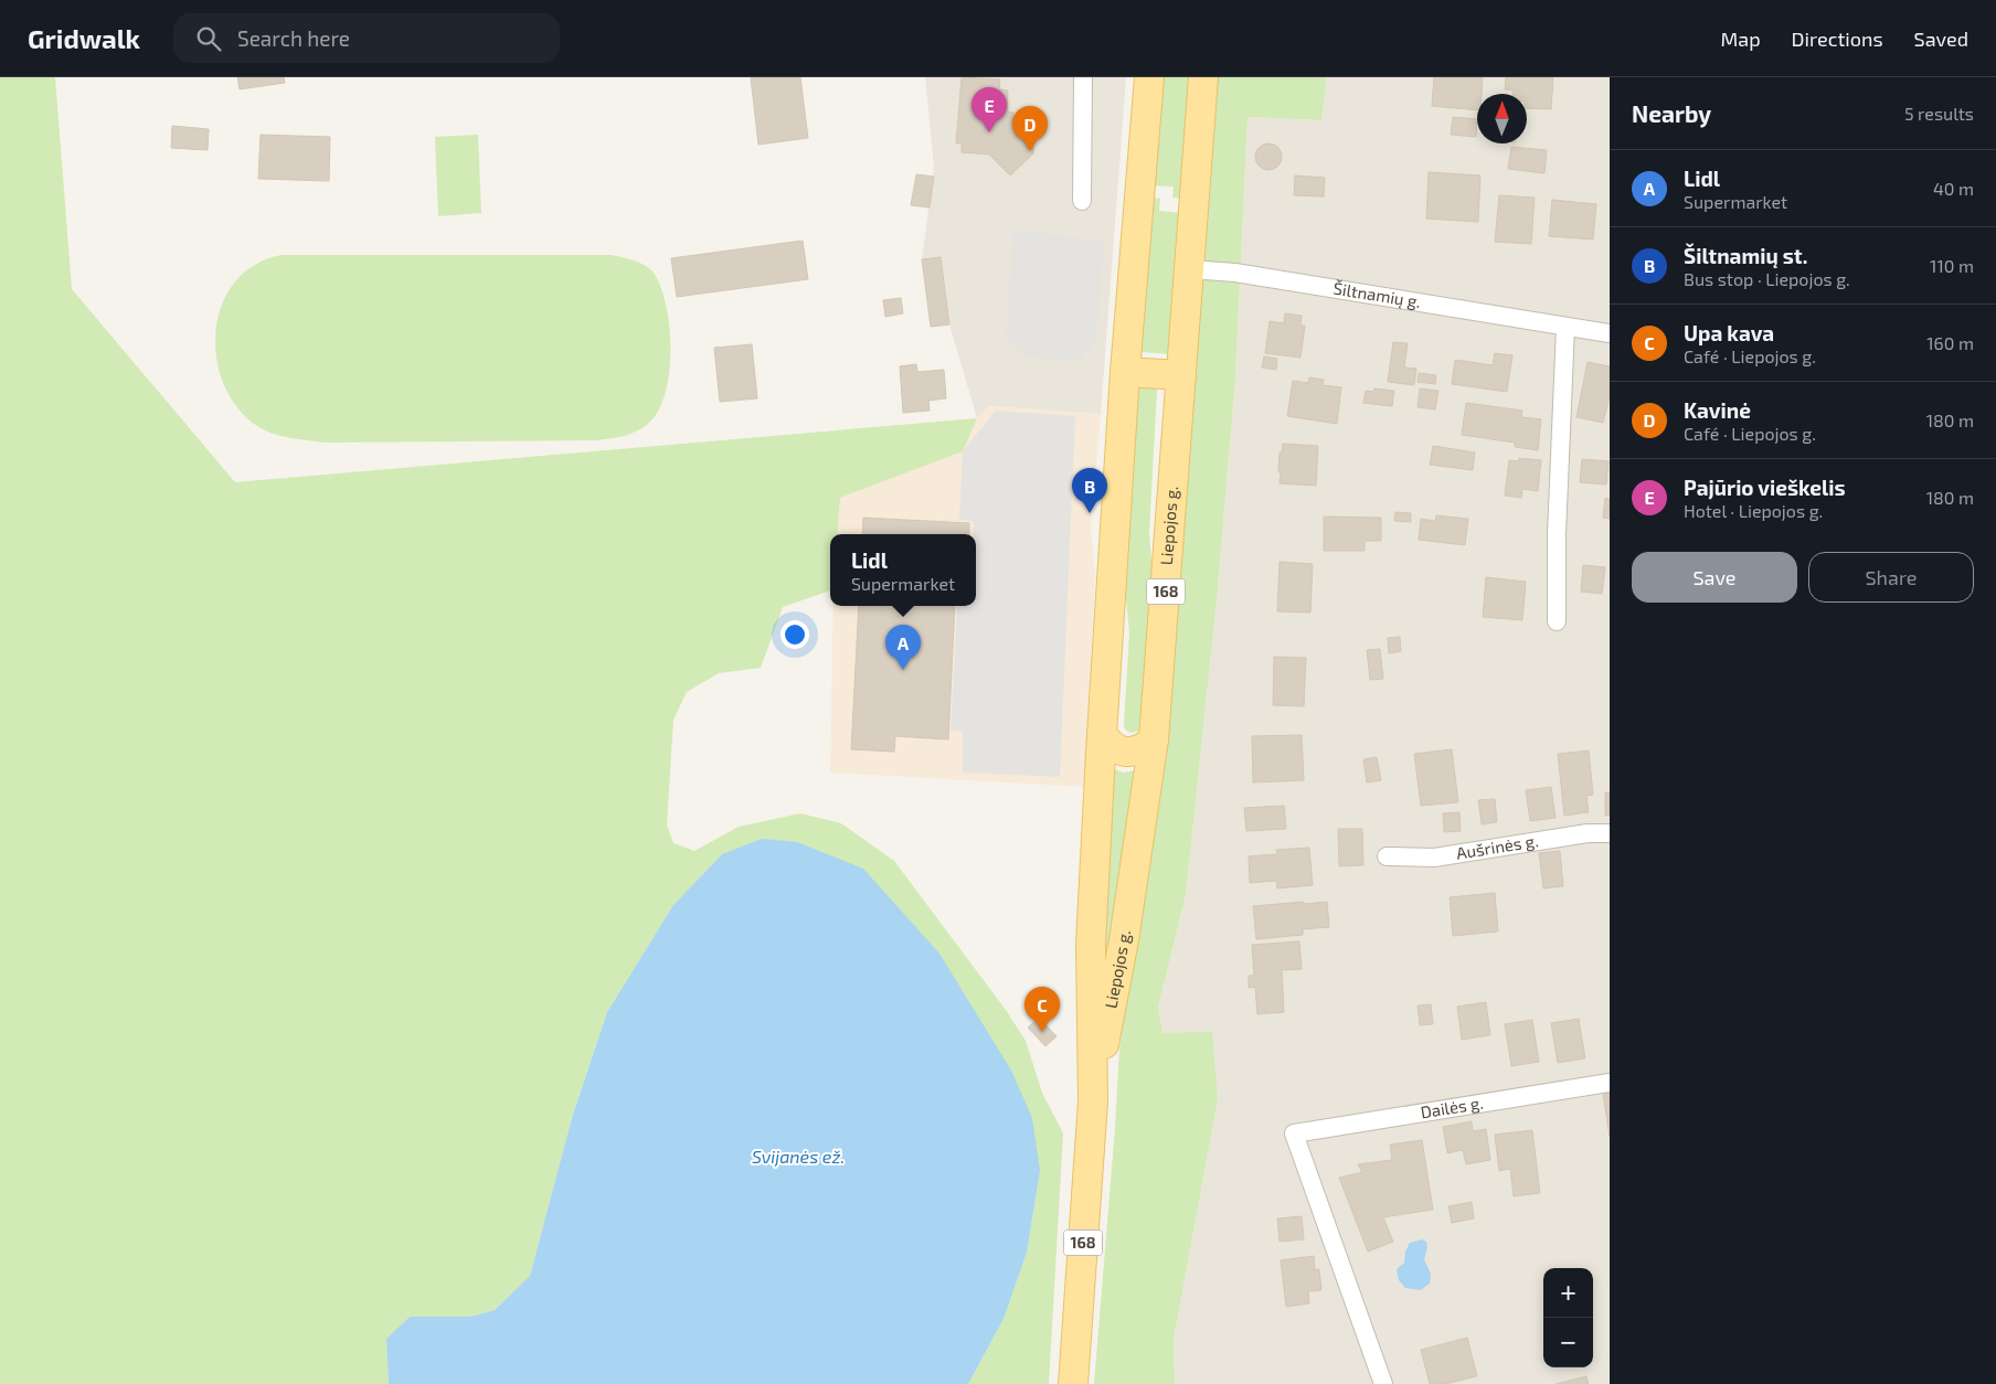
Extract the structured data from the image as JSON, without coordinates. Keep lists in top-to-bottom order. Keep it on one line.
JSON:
{"streets":{"main road":["Liepojos g.","168"],"street":["Šiltnamių g.","Aušrinės g.","Dailės g."]},"crossings":[["Šiltnamių g.","Liepojos g."]],"water":["Svijanės ež."],"north":"top","page":{"header":"Gridwalk","search":"Search here","nav":["Map","Directions","Saved"],"heading":["Nearby","5 results"],"pins":["E","D","B","A","C"],"list":[{"mark":"A","name":"Lidl","note":"Supermarket","value":"40 m"},{"mark":"B","name":"Šiltnamių st.","note":"Bus stop · Liepojos g.","value":"110 m"},{"mark":"C","name":"Upa kava","note":"Café · Liepojos g.","value":"160 m"},{"mark":"D","name":"Kavinė","note":"Café · Liepojos g.","value":"180 m"},{"mark":"E","name":"Pajūrio vieškelis","note":"Hotel · Liepojos g.","value":"180 m"}],"popup":["Lidl","Supermarket"],"buttons":["Save","Share"],"map_buttons":["+","−"]}}
